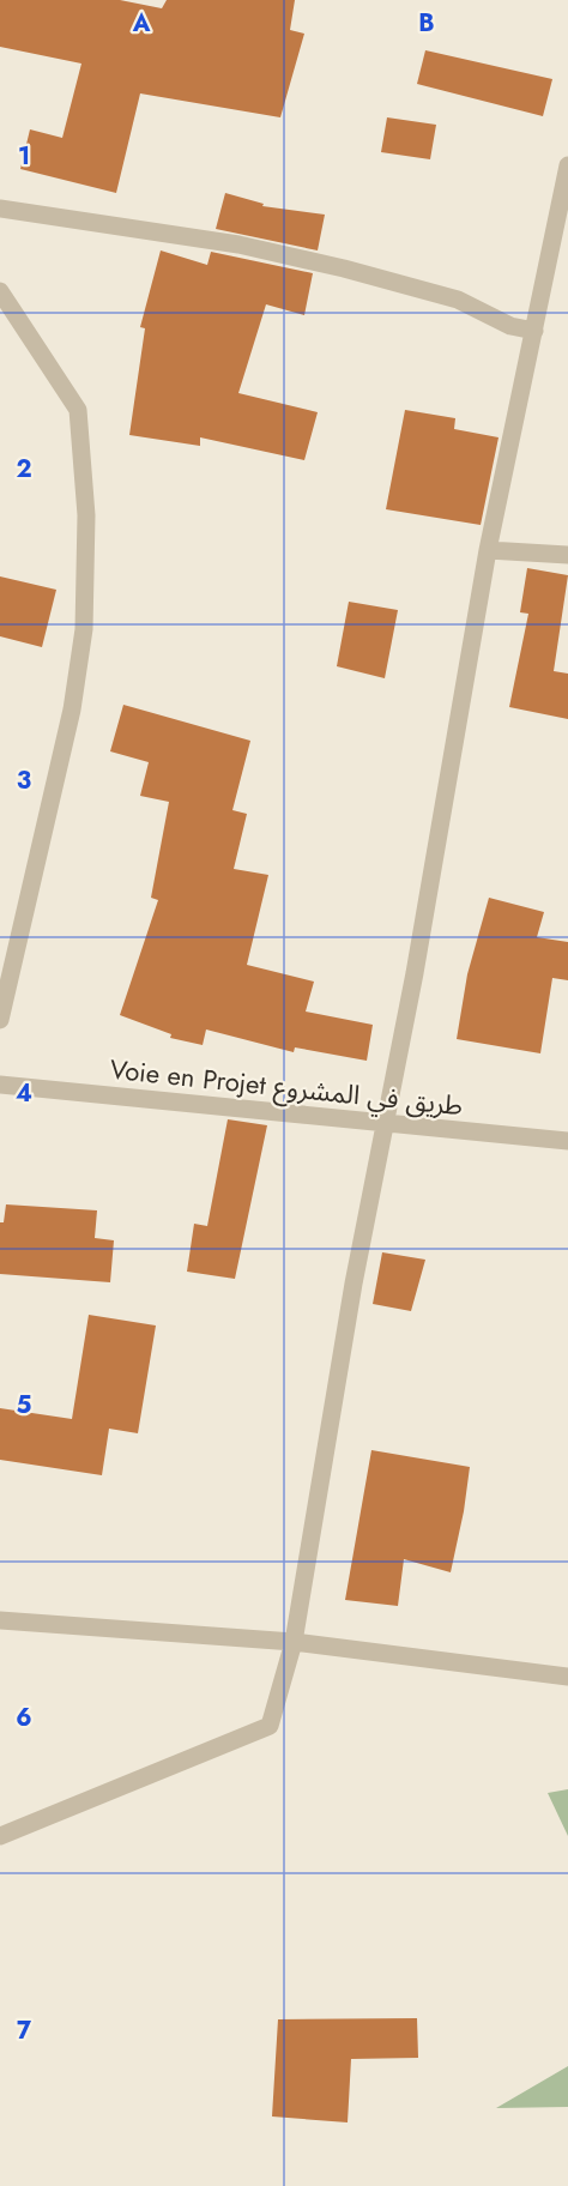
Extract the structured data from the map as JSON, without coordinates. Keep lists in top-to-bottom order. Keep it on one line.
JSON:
{"streets":{"street":["Voie en Projet طريق في المشروع"]},"grid":{"columns":["A","B"],"rows":["1","2","3","4","5","6","7"]}}
